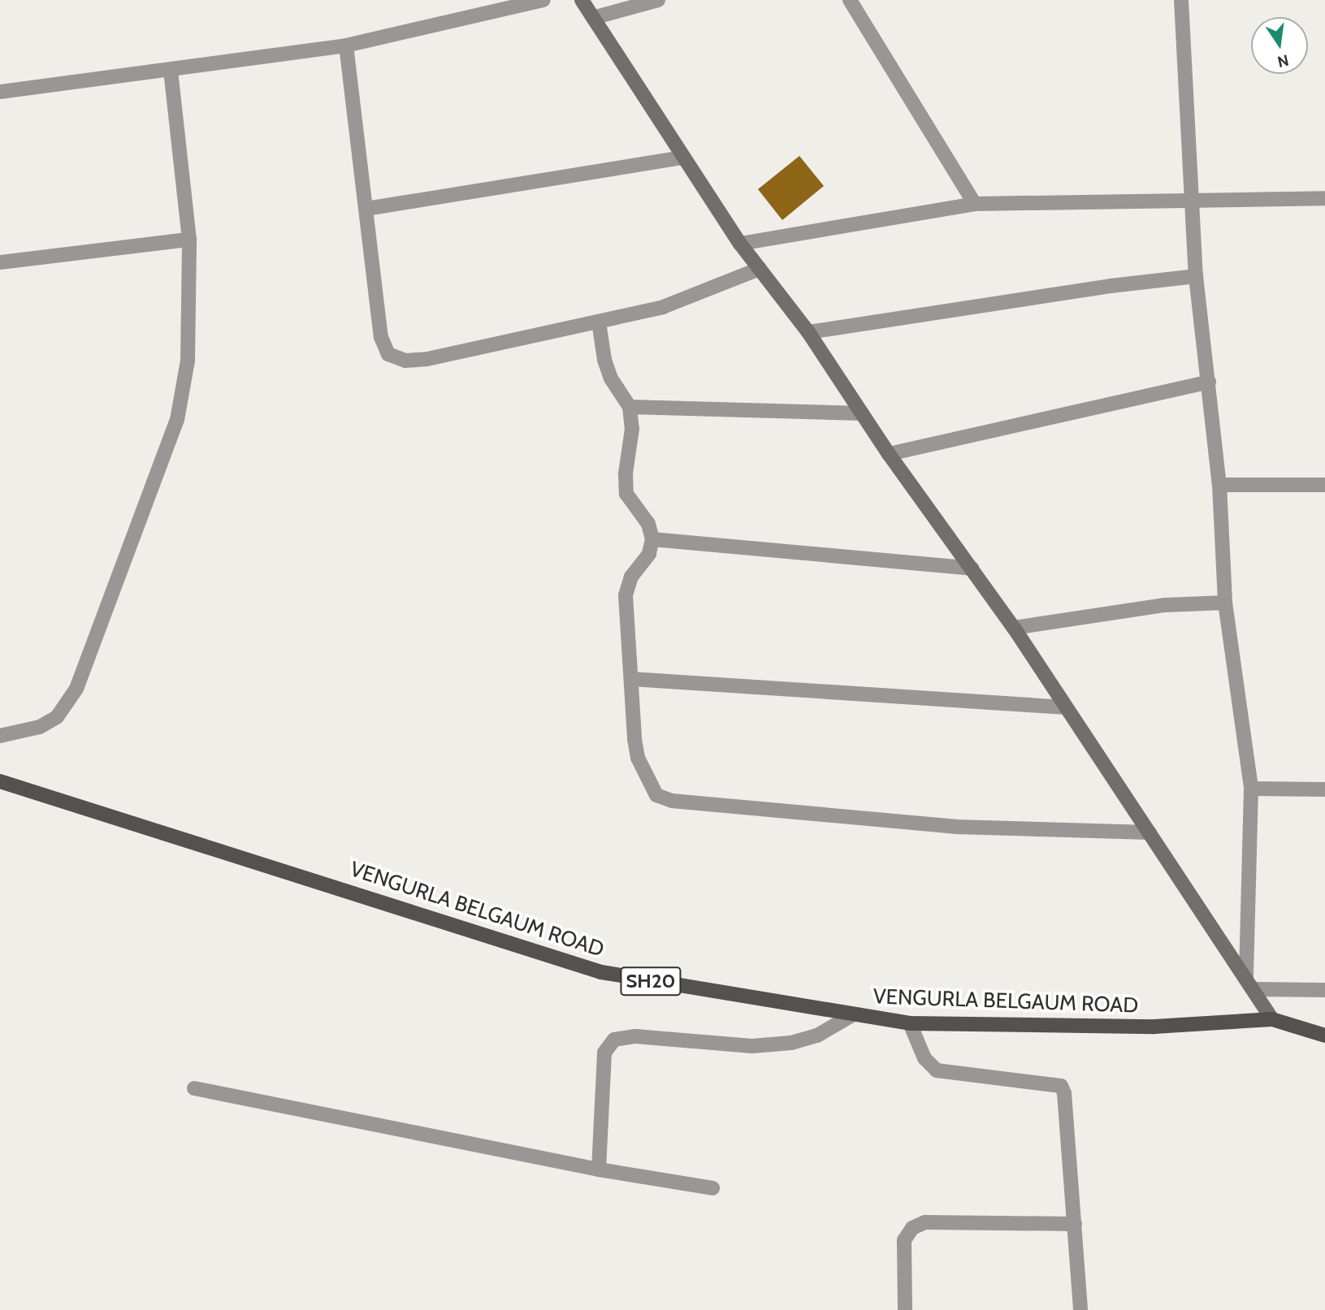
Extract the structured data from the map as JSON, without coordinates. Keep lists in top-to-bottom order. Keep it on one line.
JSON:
{"streets":{"main road":["VENGURLA BELGAUM ROAD","SH20"]},"north":"bottom"}
